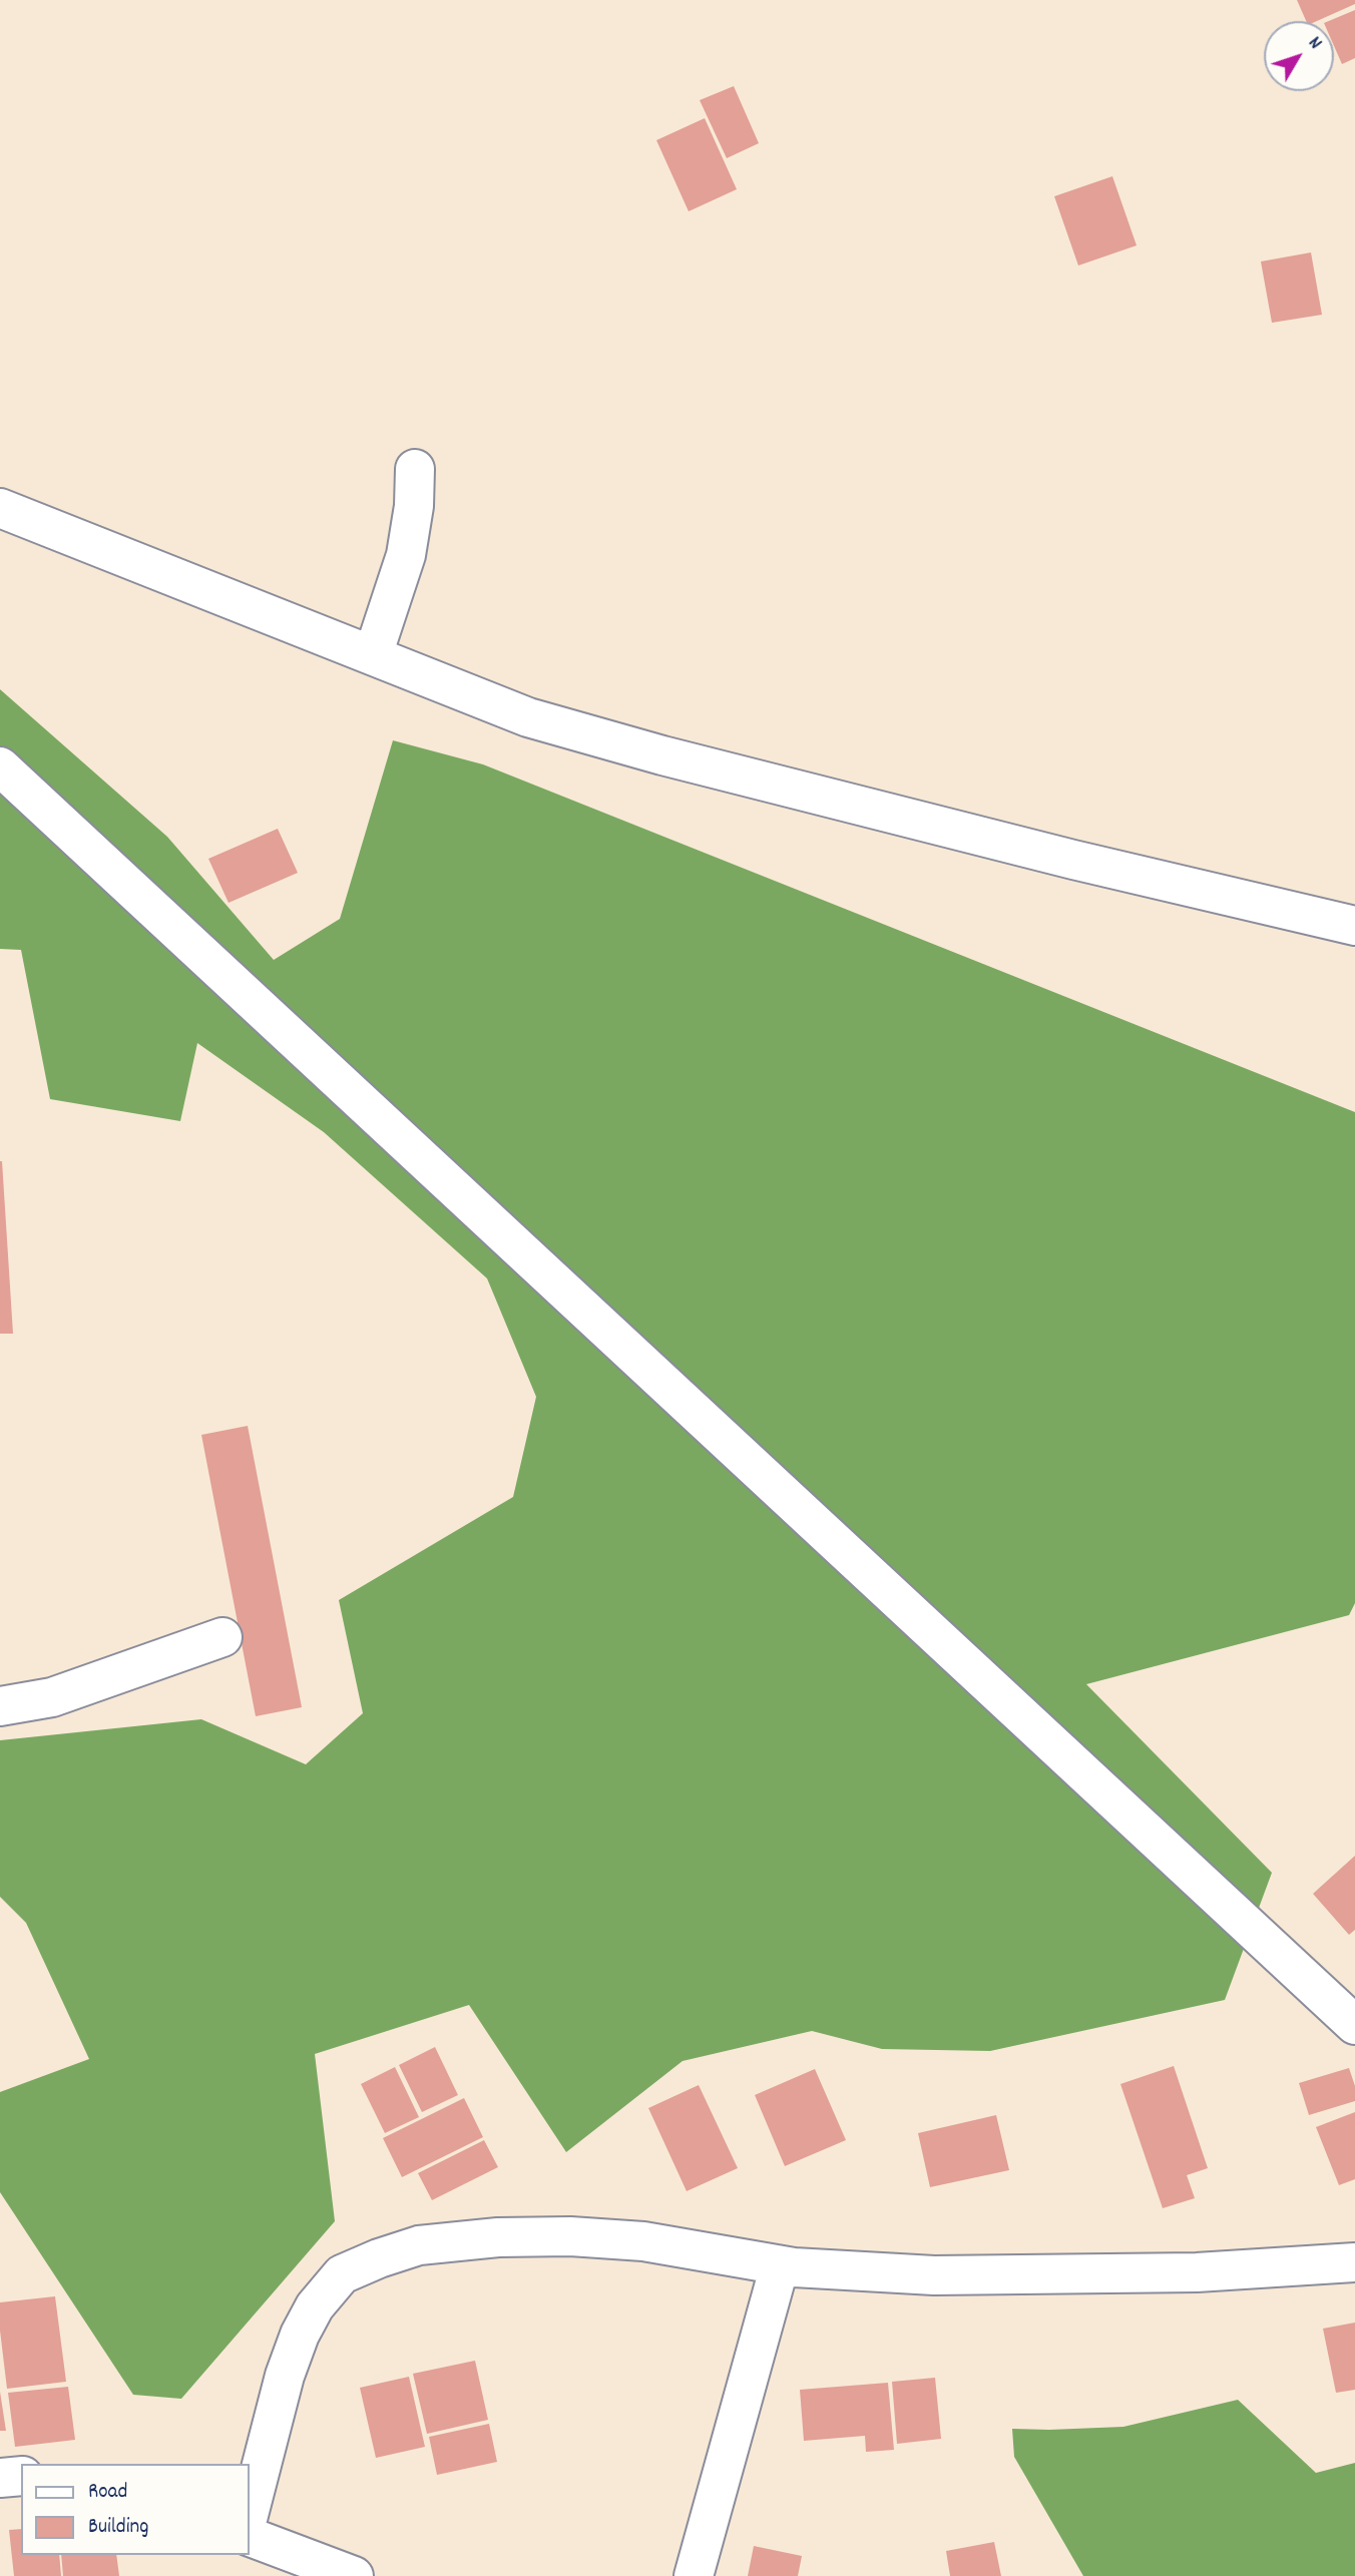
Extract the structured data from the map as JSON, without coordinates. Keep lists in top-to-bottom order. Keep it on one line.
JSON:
{"legend":["Road","Building"],"north":"top right"}
